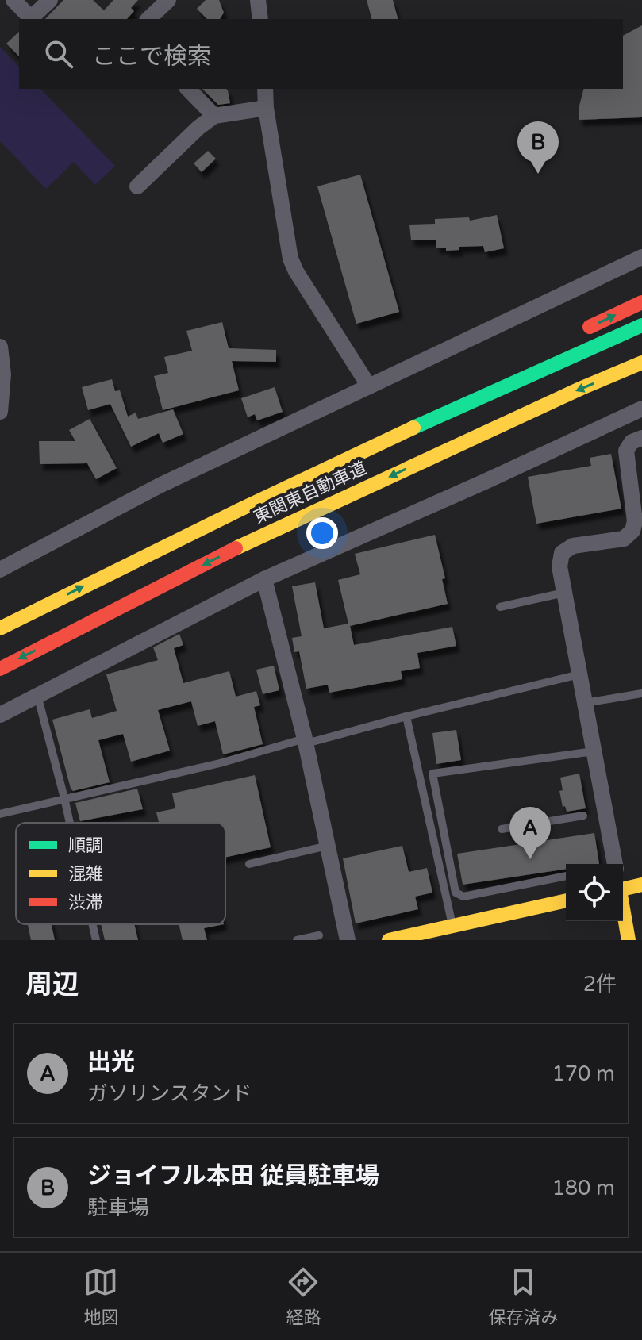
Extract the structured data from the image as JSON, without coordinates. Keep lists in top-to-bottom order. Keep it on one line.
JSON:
{"streets":{"main road":["東関東自動車道"]},"legend":["順調","混雑","渋滞"],"page":{"search":"ここで検索","pins":["B","A"],"heading":["周辺","2件"],"list":[{"mark":"A","name":"出光","note":"ガソリンスタンド","value":"170 m"},{"mark":"B","name":"ジョイフル本田 従員駐車場","note":"駐車場","value":"180 m"}],"nav":["地図","経路","保存済み"]}}
